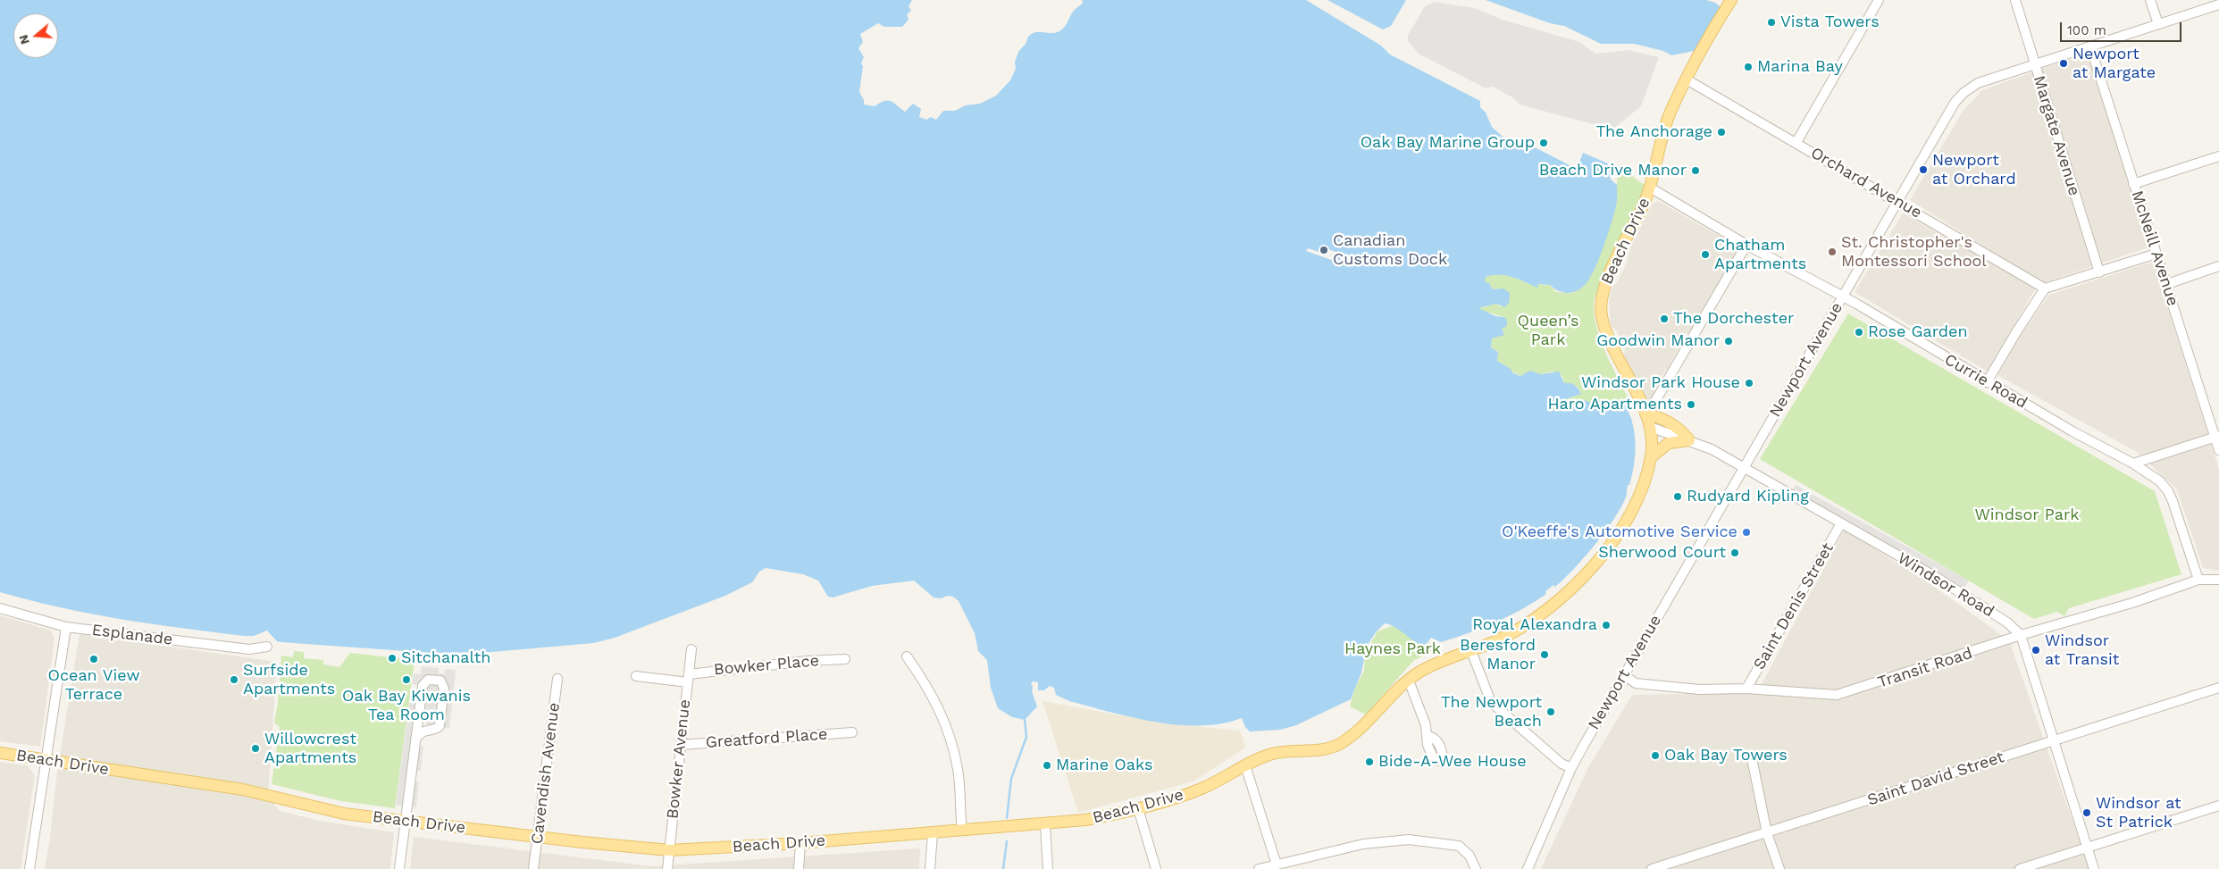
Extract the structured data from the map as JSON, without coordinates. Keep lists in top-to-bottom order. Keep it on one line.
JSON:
{"streets":{"main road":["Beach Drive"],"street":["Margate Avenue","Orchard Avenue","McNeill Avenue","Newport Avenue","Currie Road","Windsor Road","Saint Denis Street","Esplanade","Bowker Place","Transit Road","Greatford Place","Bowker Avenue","Cavendish Avenue","Saint David Street"]},"crossings":[["Margate Avenue","Newport Avenue"],["Orchard Avenue","Beach Drive"],["Orchard Avenue","Newport Avenue"],["Beach Drive","Currie Road"],["Beach Drive","Windsor Road"],["Beach Drive","Bowker Avenue"],["Beach Drive","Cavendish Avenue"],["McNeill Avenue","Newport Avenue"],["Newport Avenue","Currie Road"],["Newport Avenue","Windsor Road"],["Newport Avenue","Transit Road"],["Currie Road","Transit Road"],["Windsor Road","Saint Denis Street"],["Windsor Road","Transit Road"],["Saint Denis Street","Transit Road"],["Bowker Place","Bowker Avenue"],["Greatford Place","Bowker Avenue"]],"parks":["Queen’s Park","Windsor Park","Haynes Park"],"places":["Vista Towers","Newport at Margate","Marina Bay","The Anchorage","Oak Bay Marine Group","Newport at Orchard","Beach Drive Manor","Canadian Customs Dock","St. Christopher's Montessori School","Chatham Apartments","The Dorchester","Rose Garden","Goodwin Manor","Windsor Park House","Haro Apartments","Rudyard Kipling","O'Keeffe's Automotive Service","Sherwood Court","Royal Alexandra","Windsor at Transit","Beresford Manor","Sitchanalth","Ocean View Terrace","Surfside Apartments","Oak Bay Kiwanis Tea Room","The Newport Beach","Willowcrest Apartments","Oak Bay Towers","Bide-A-Wee House","Marine Oaks","Windsor at St Patrick"],"scale_bar":"100 m","north":"left"}
